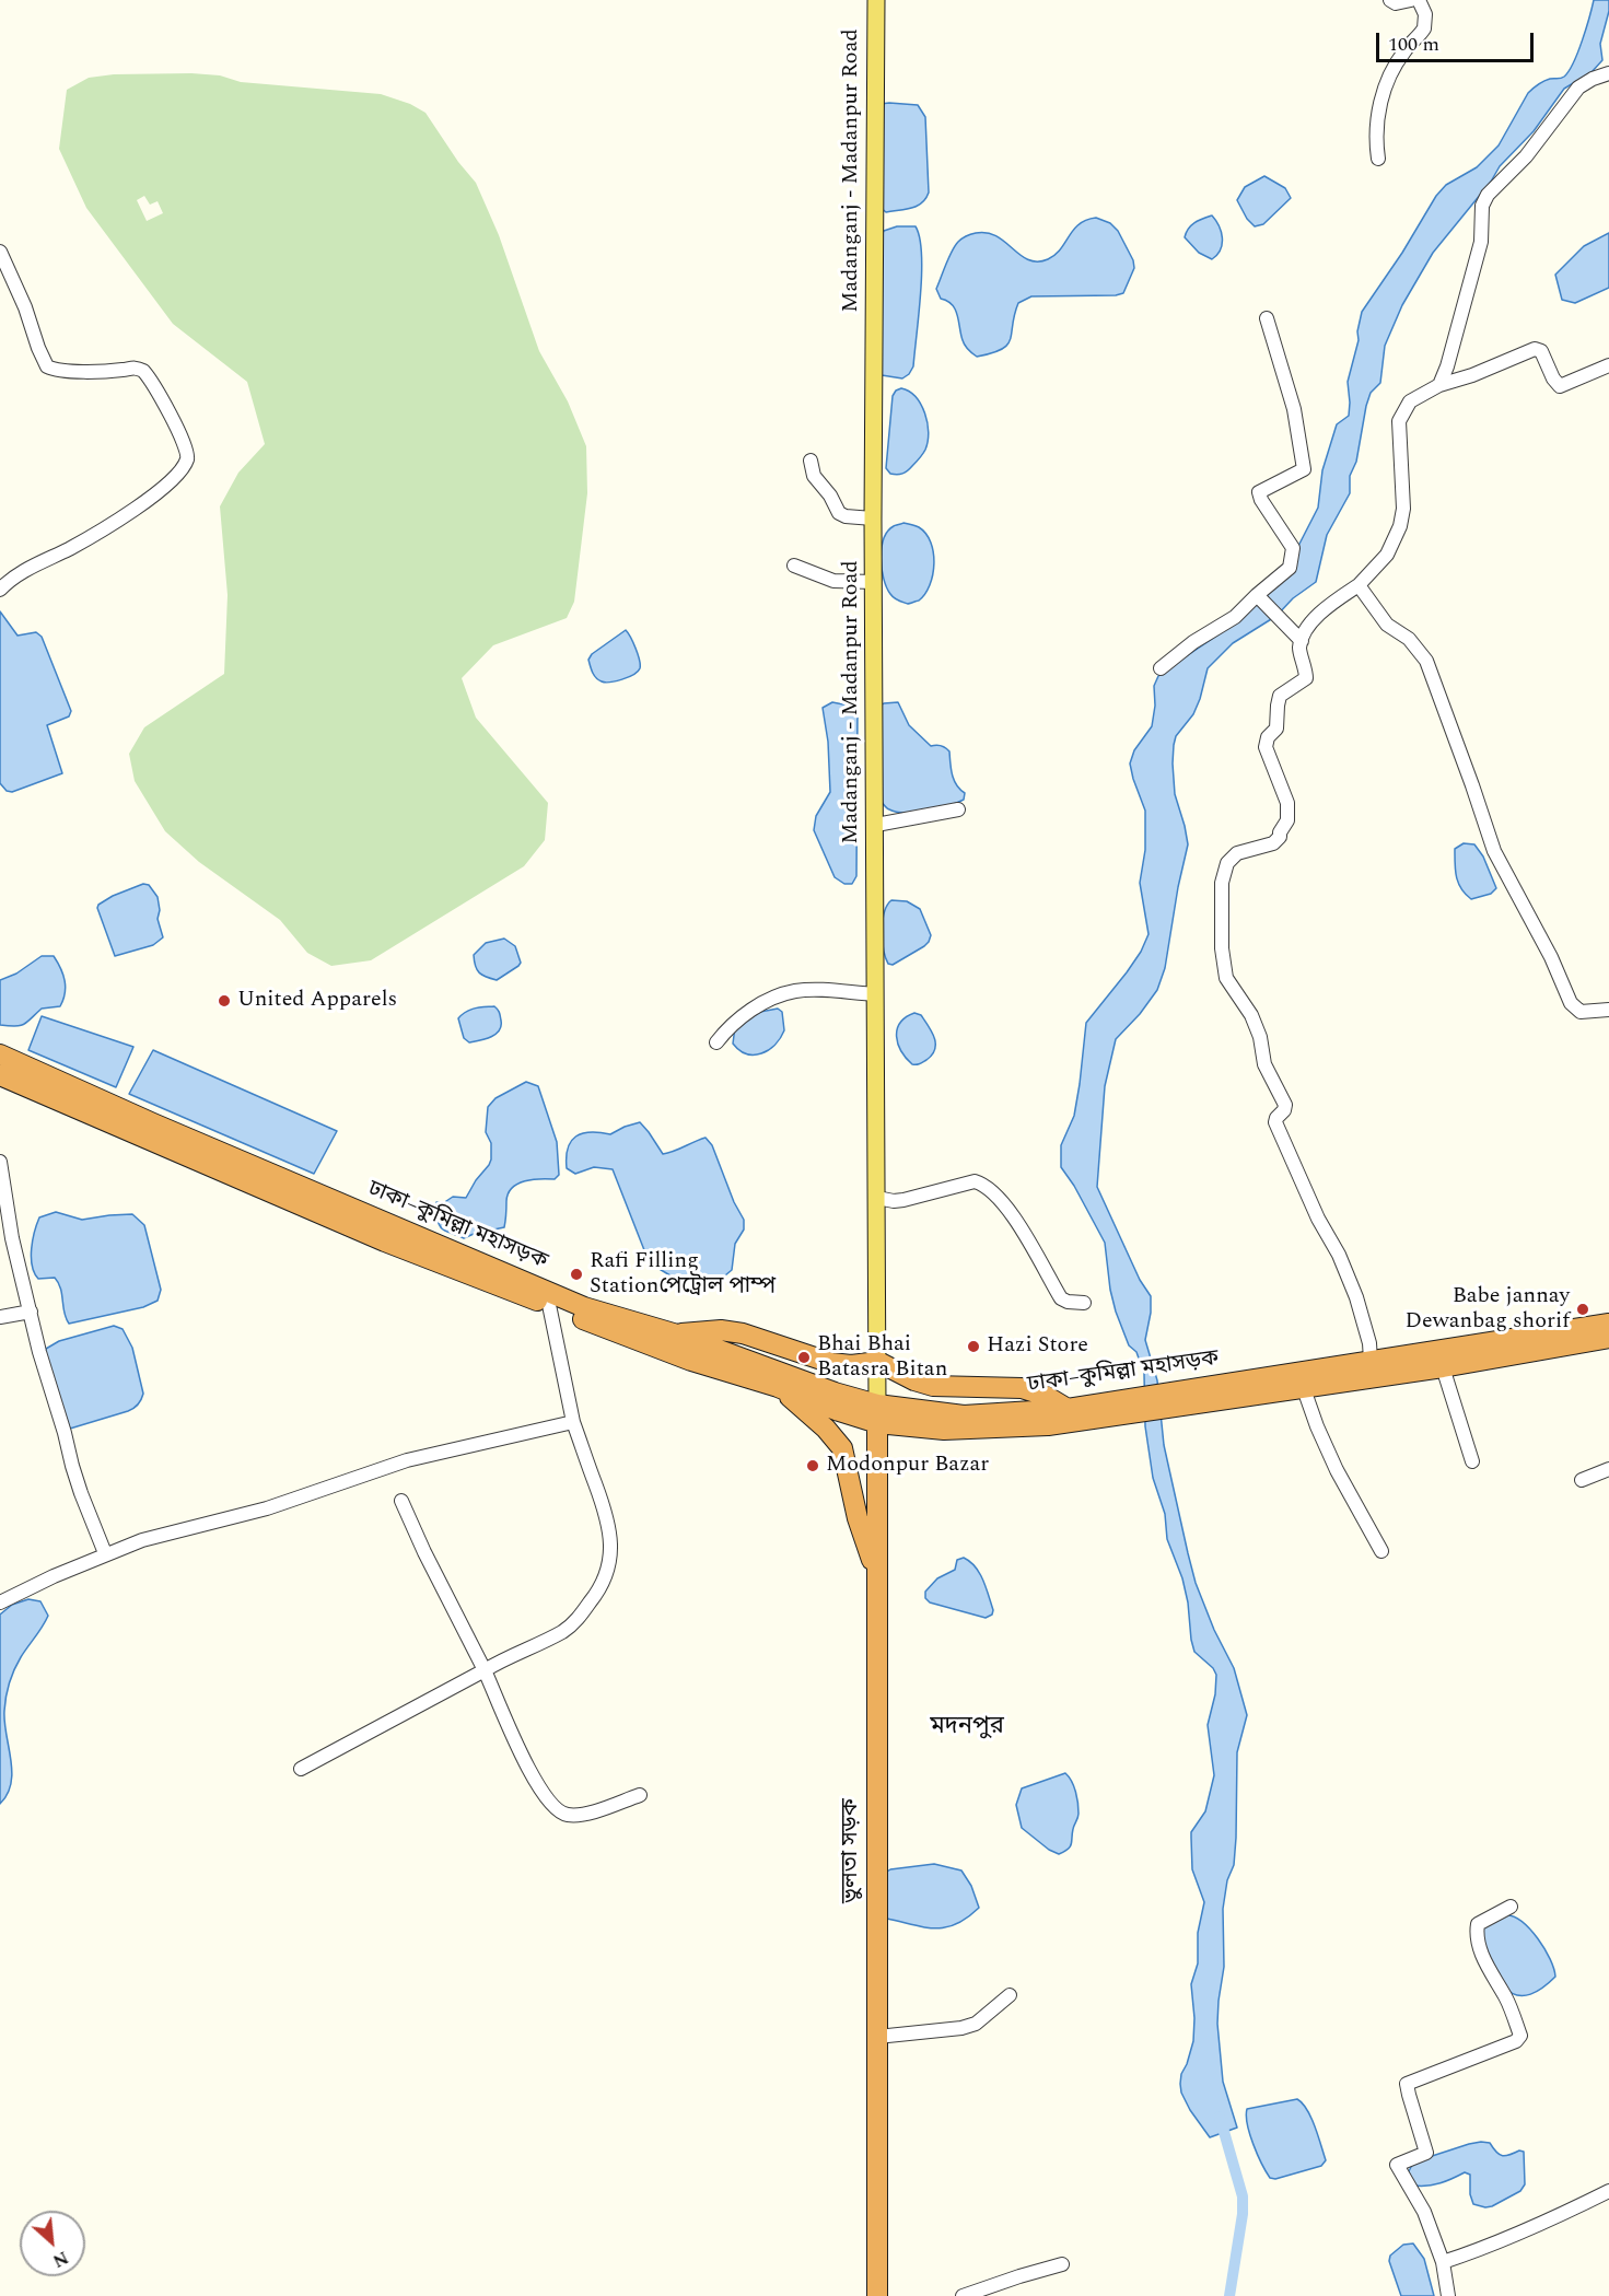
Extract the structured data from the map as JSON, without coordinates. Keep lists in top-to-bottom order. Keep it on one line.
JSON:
{"streets":{"highway":["ঢাকা–কুমিল্লা মহাসড়ক","ভুলতা সড়ক"],"main road":["Madanganj - Madanpur Road"]},"crossings":[["Madanganj - Madanpur Road","ঢাকা–কুমিল্লা মহাসড়ক"],["Madanganj - Madanpur Road","ভুলতা সড়ক"],["ঢাকা–কুমিল্লা মহাসড়ক","ভুলতা সড়ক"]],"districts":["মদনপুর"],"places":["United Apparels","Rafi Filling Stationপেট্রোল পাম্প","Babe jannay Dewanbag shorif","Hazi Store","Bhai Bhai Batasra Bitan","Modonpur Bazar"],"scale_bar":"100 m","north":"bottom right"}
